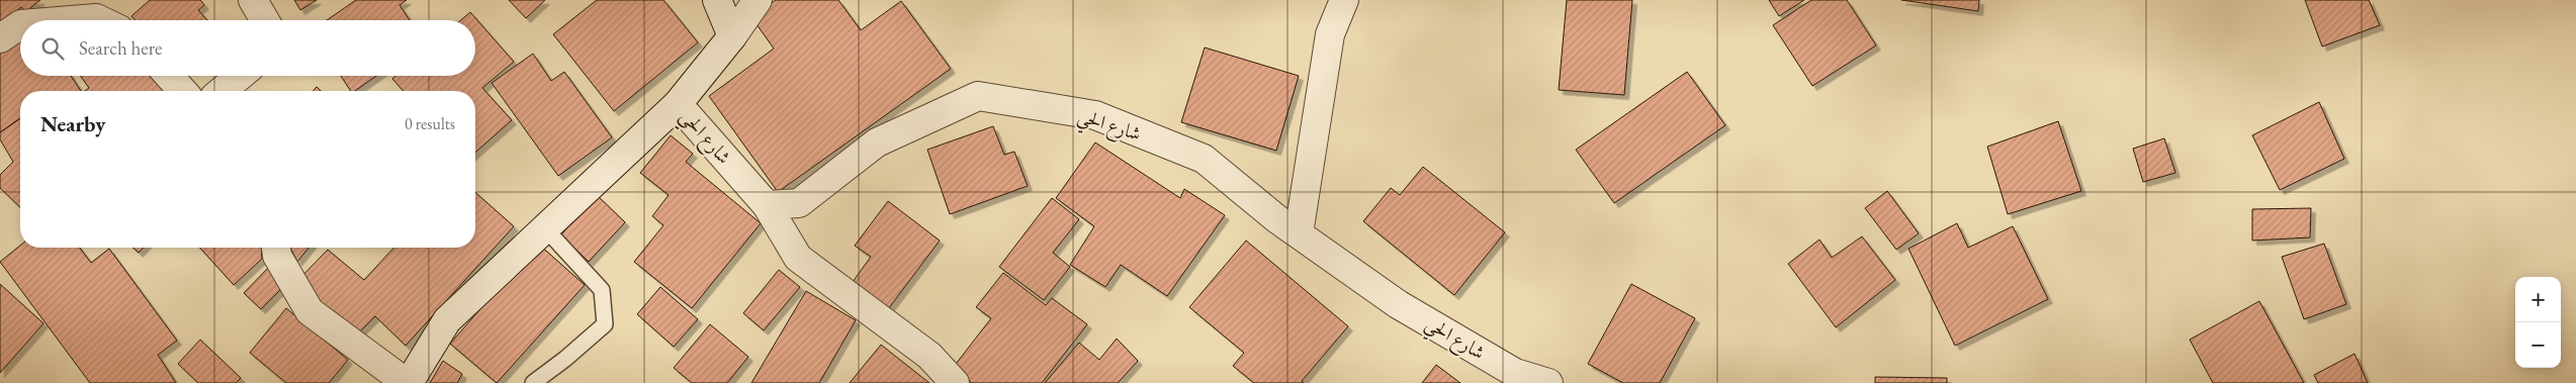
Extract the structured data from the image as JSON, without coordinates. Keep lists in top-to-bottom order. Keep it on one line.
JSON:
{"streets":{"street":["شارع الحي"]},"page":{"search":"Search here","heading":["Nearby","0 results"],"map_buttons":["+","−"]}}
